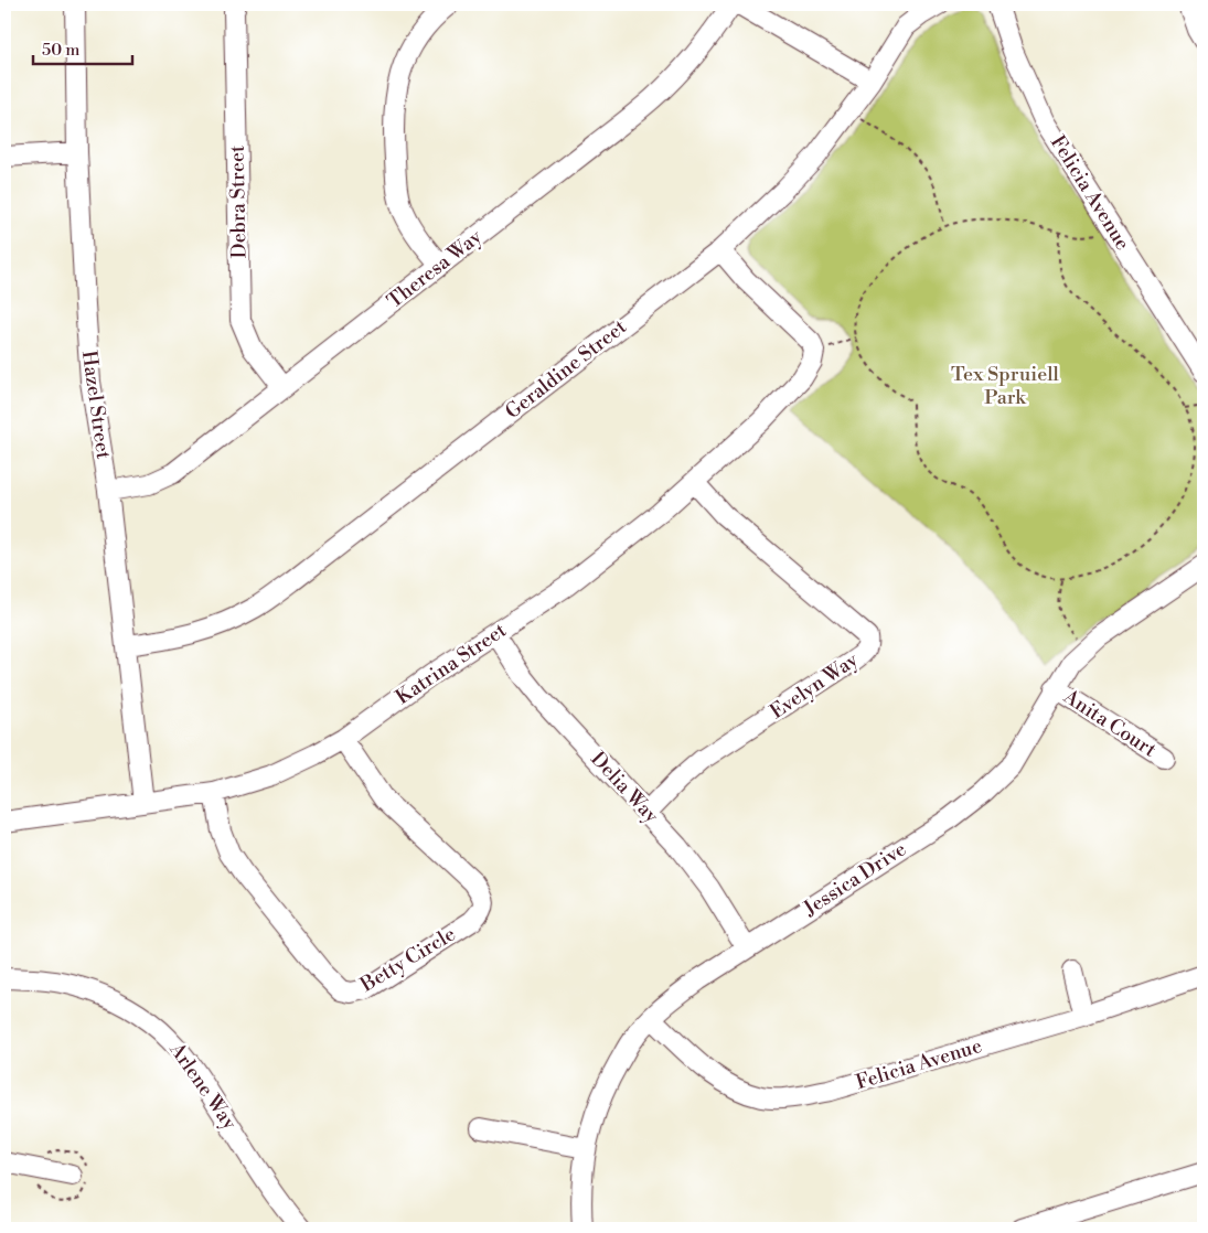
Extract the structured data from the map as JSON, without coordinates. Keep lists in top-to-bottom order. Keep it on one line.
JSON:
{"streets":{"street":["Felicia Avenue","Debra Street","Theresa Way","Geraldine Street","Hazel Street","Katrina Street","Evelyn Way","Anita Court","Delia Way","Jessica Drive","Betty Circle","Arlene Way"]},"crossings":[["Felicia Avenue","Jessica Drive"],["Debra Street","Theresa Way"],["Theresa Way","Hazel Street"],["Geraldine Street","Hazel Street"],["Hazel Street","Katrina Street"],["Katrina Street","Evelyn Way"],["Katrina Street","Delia Way"],["Katrina Street","Betty Circle"],["Evelyn Way","Delia Way"],["Anita Court","Jessica Drive"],["Delia Way","Jessica Drive"]],"parks":["Tex Spruiell Park"],"scale_bar":"50 m"}
